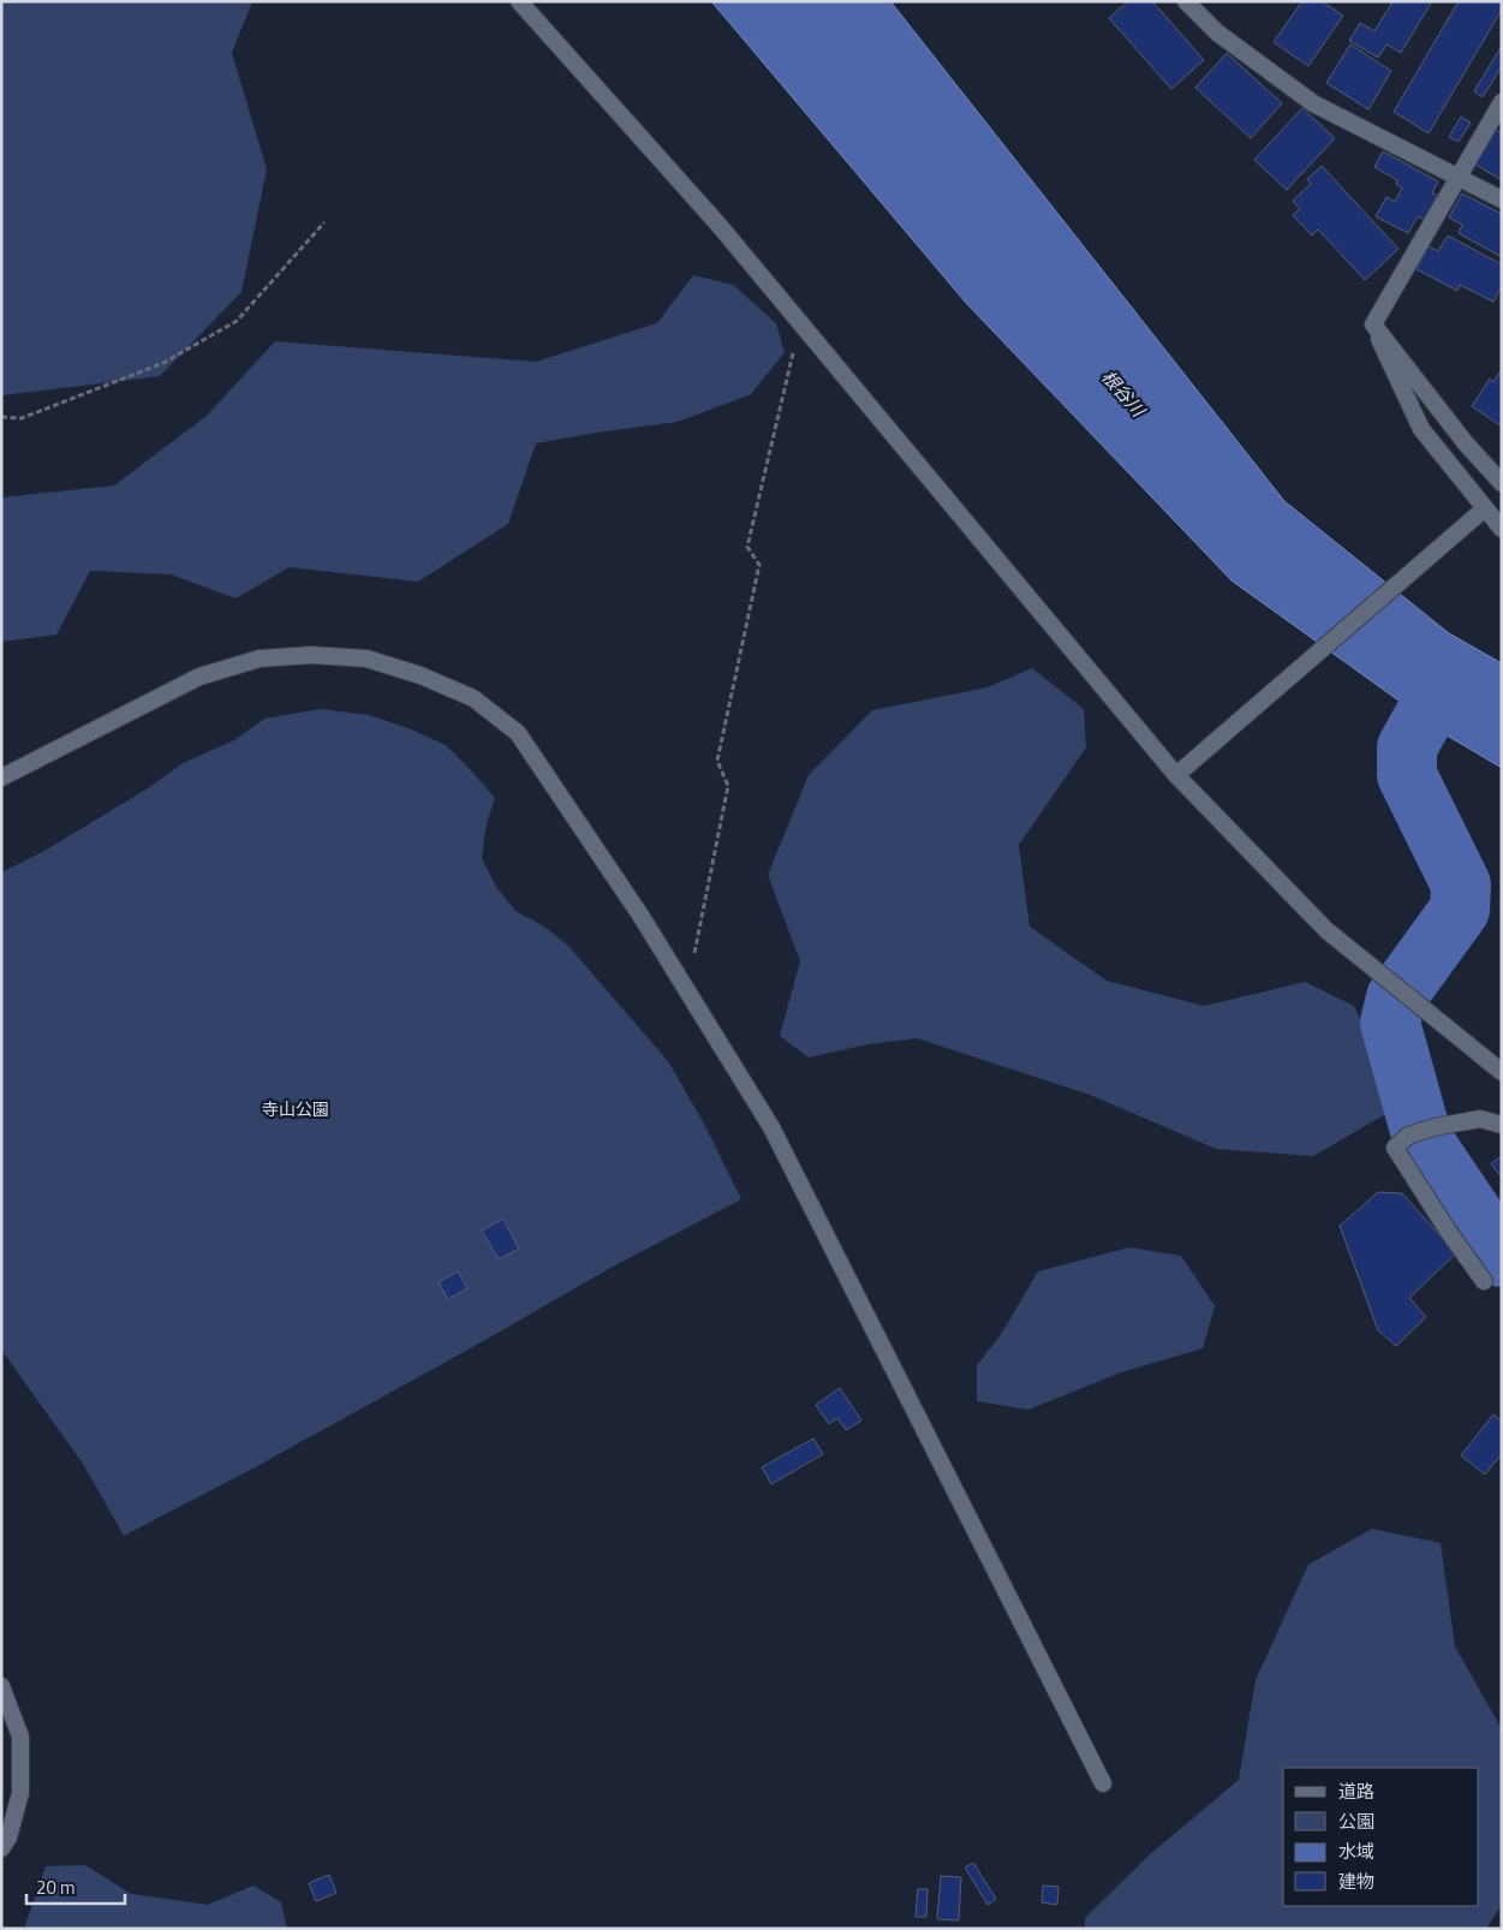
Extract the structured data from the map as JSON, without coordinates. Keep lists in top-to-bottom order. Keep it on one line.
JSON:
{"water":["根谷川"],"parks":["寺山公園"],"legend":["道路","公園","水域","建物"],"scale_bar":"20 m"}
